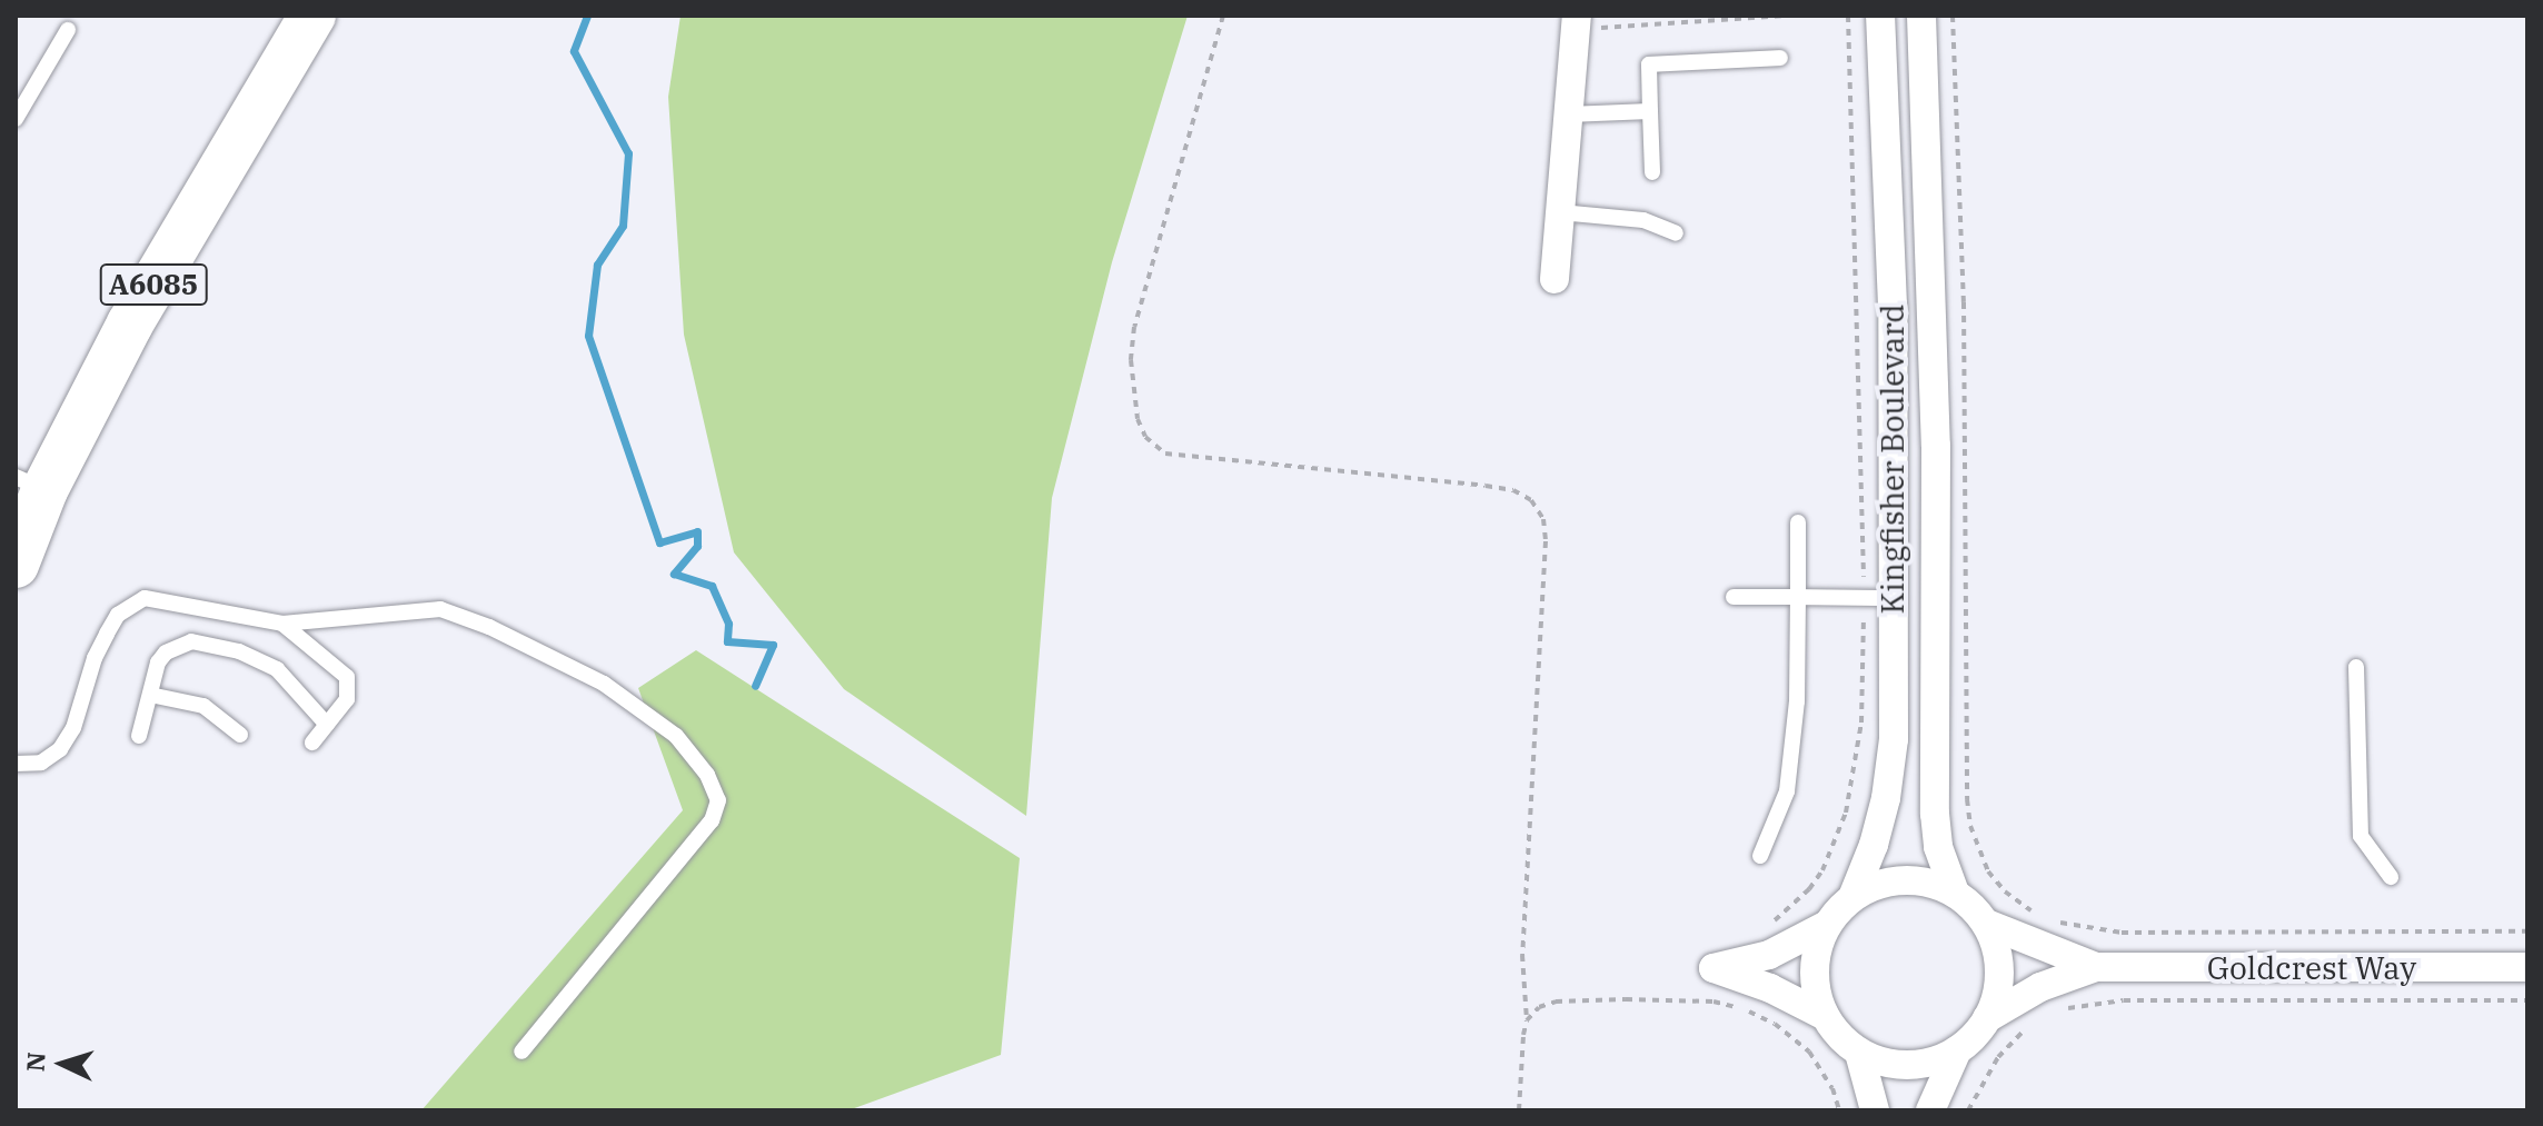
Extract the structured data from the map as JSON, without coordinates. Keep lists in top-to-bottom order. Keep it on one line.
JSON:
{"streets":{"main road":["A6085"],"street":["Kingfisher Boulevard","Goldcrest Way"]},"north":"left"}
